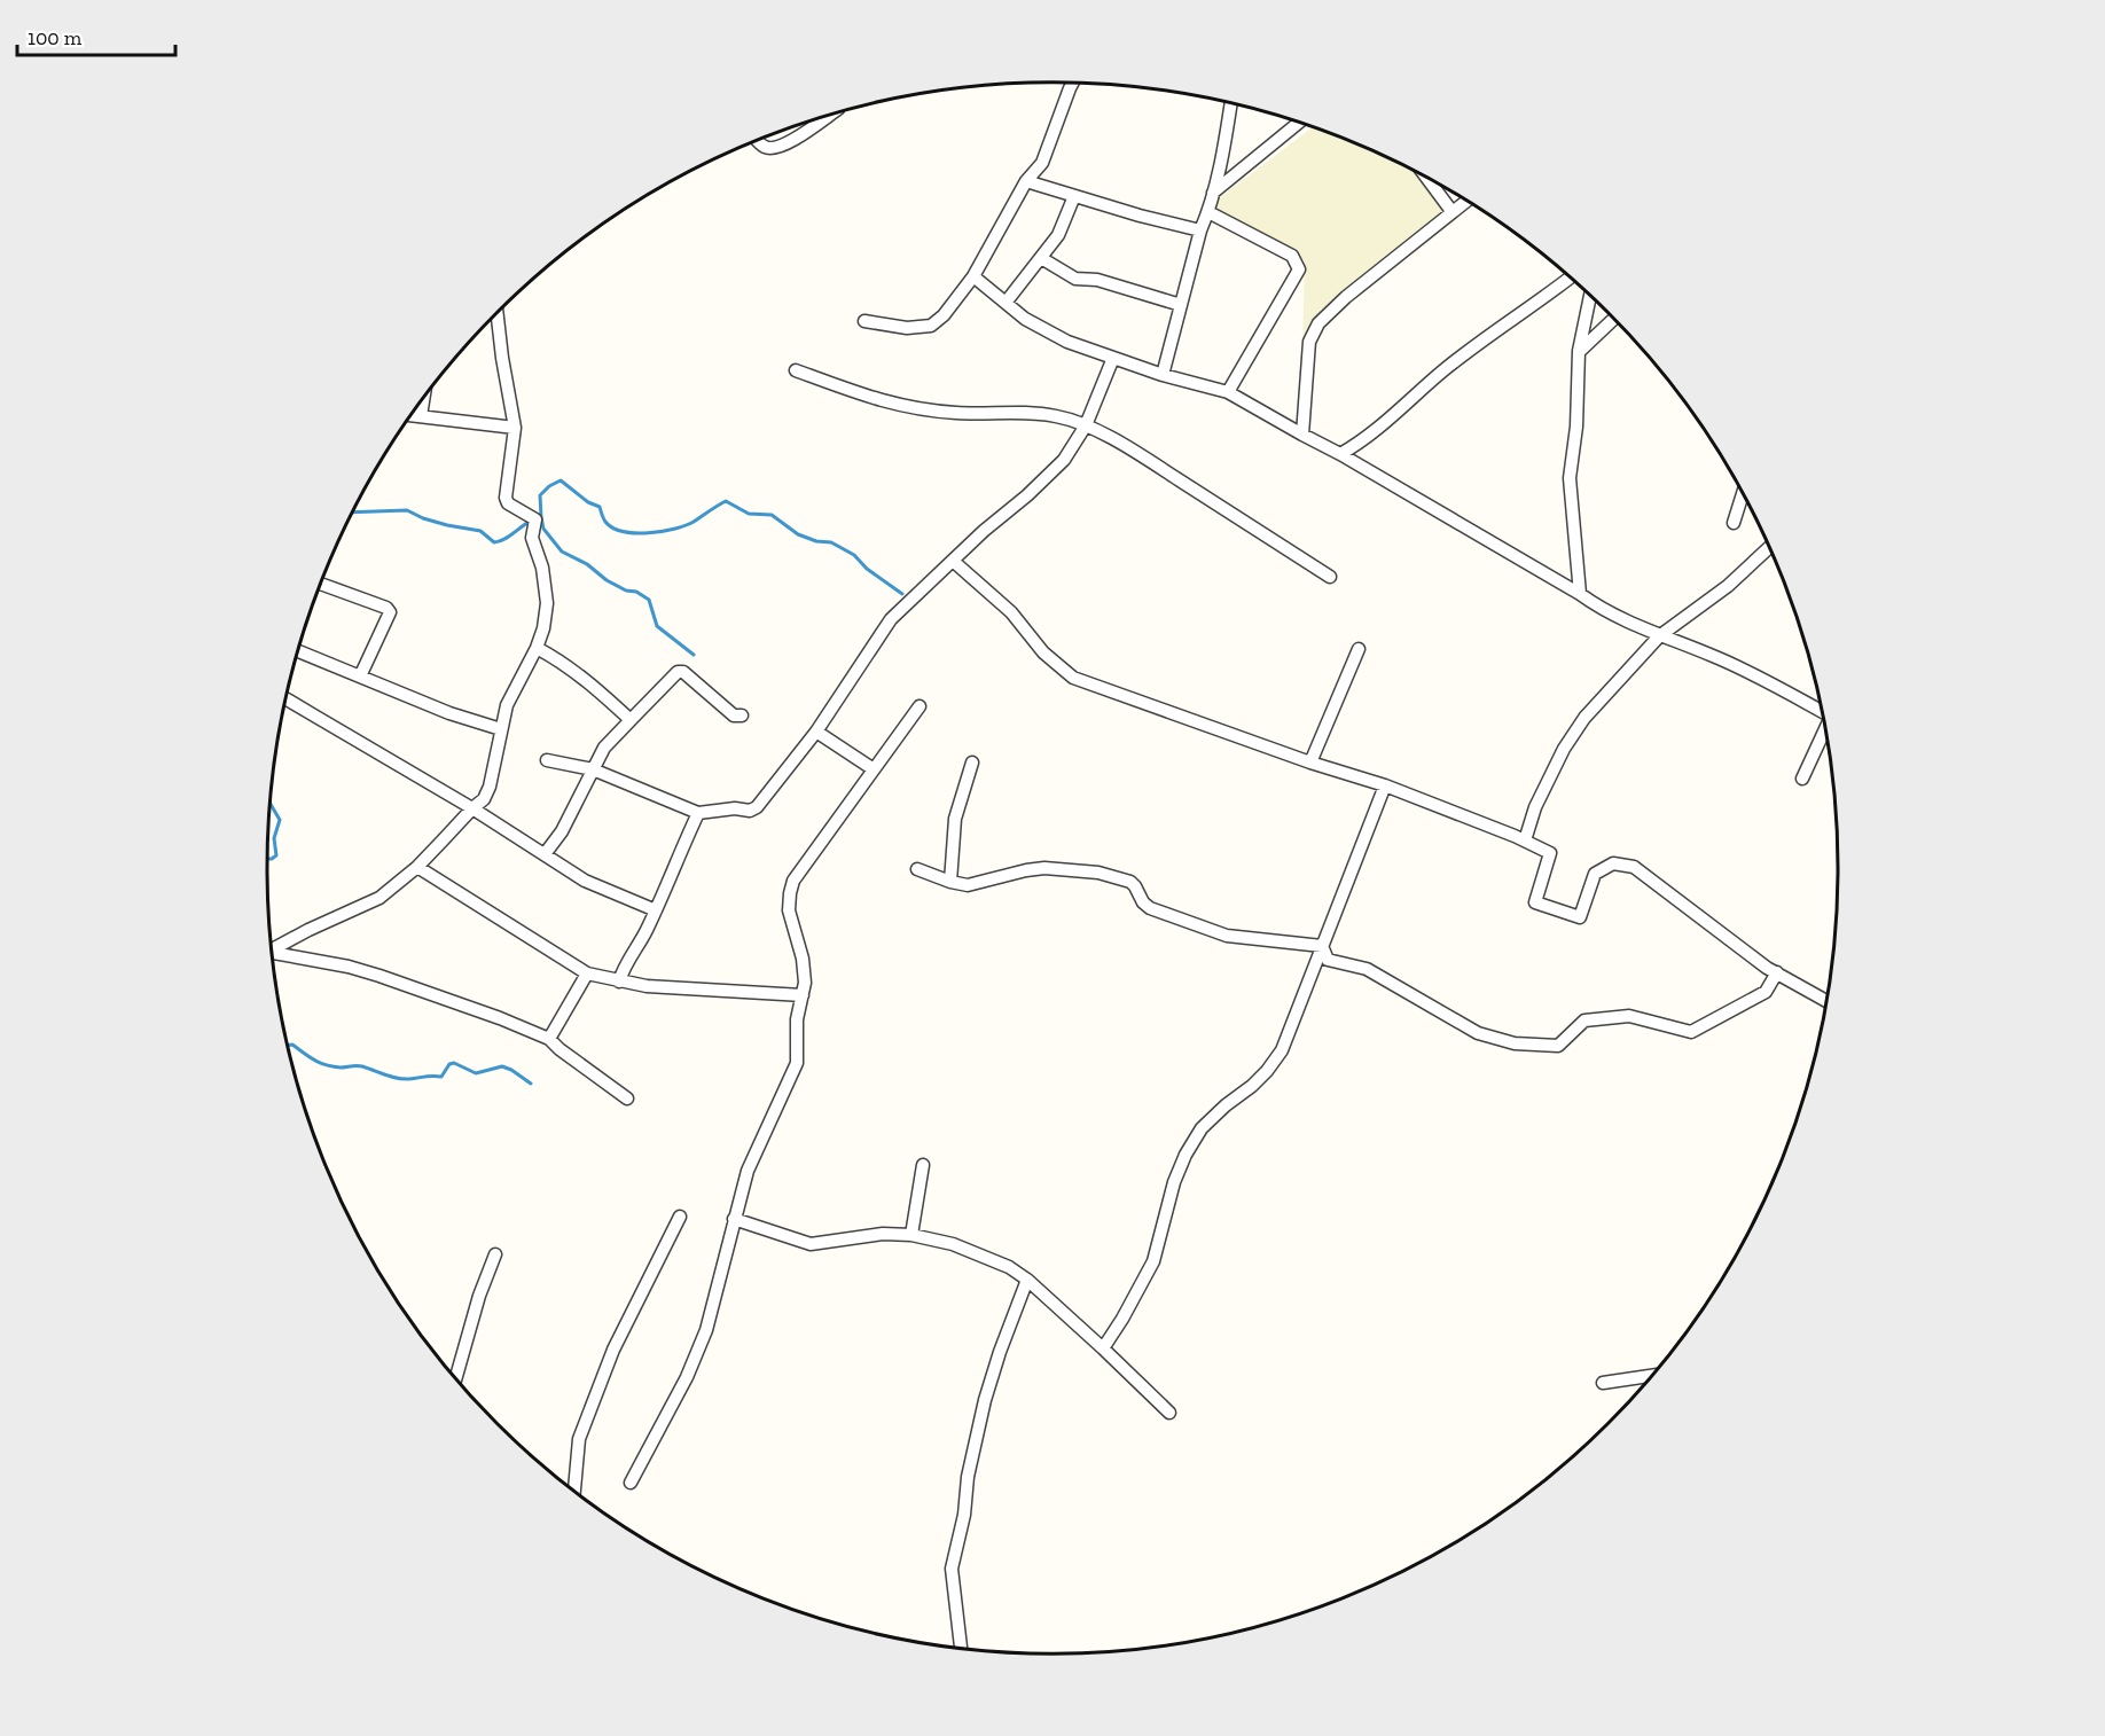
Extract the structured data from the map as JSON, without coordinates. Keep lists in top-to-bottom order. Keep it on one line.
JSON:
{"scale_bar":"100 m"}
